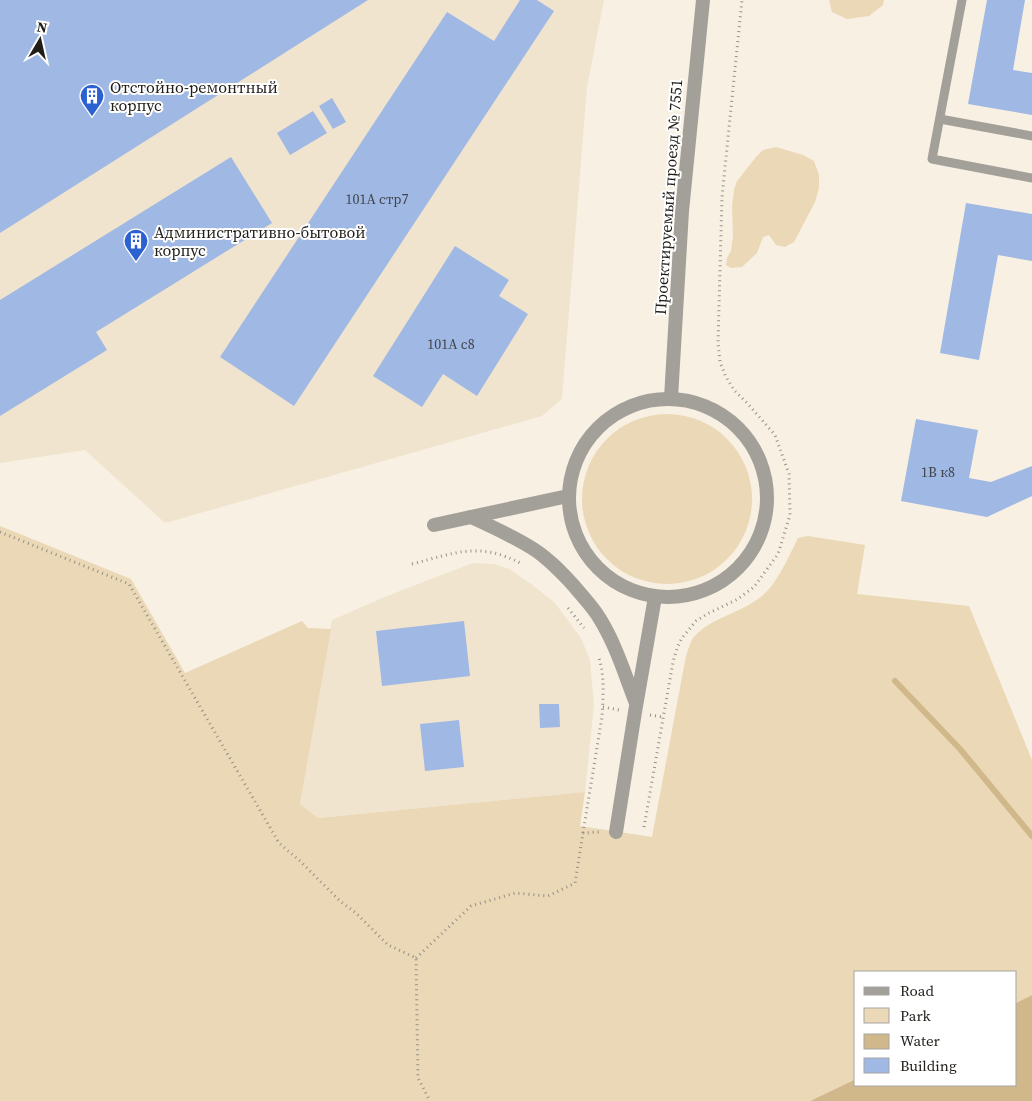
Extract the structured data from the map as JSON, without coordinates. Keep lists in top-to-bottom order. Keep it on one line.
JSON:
{"streets":{"street":["Проектируемый проезд № 7551"]},"places":{"building":["Отстойно-ремонтный корпус","Административно-бытовой корпус"]},"house_numbers":["101А стр7","101А с8","1В к8"],"legend":["Road","Park","Water","Building"],"north":"top"}
